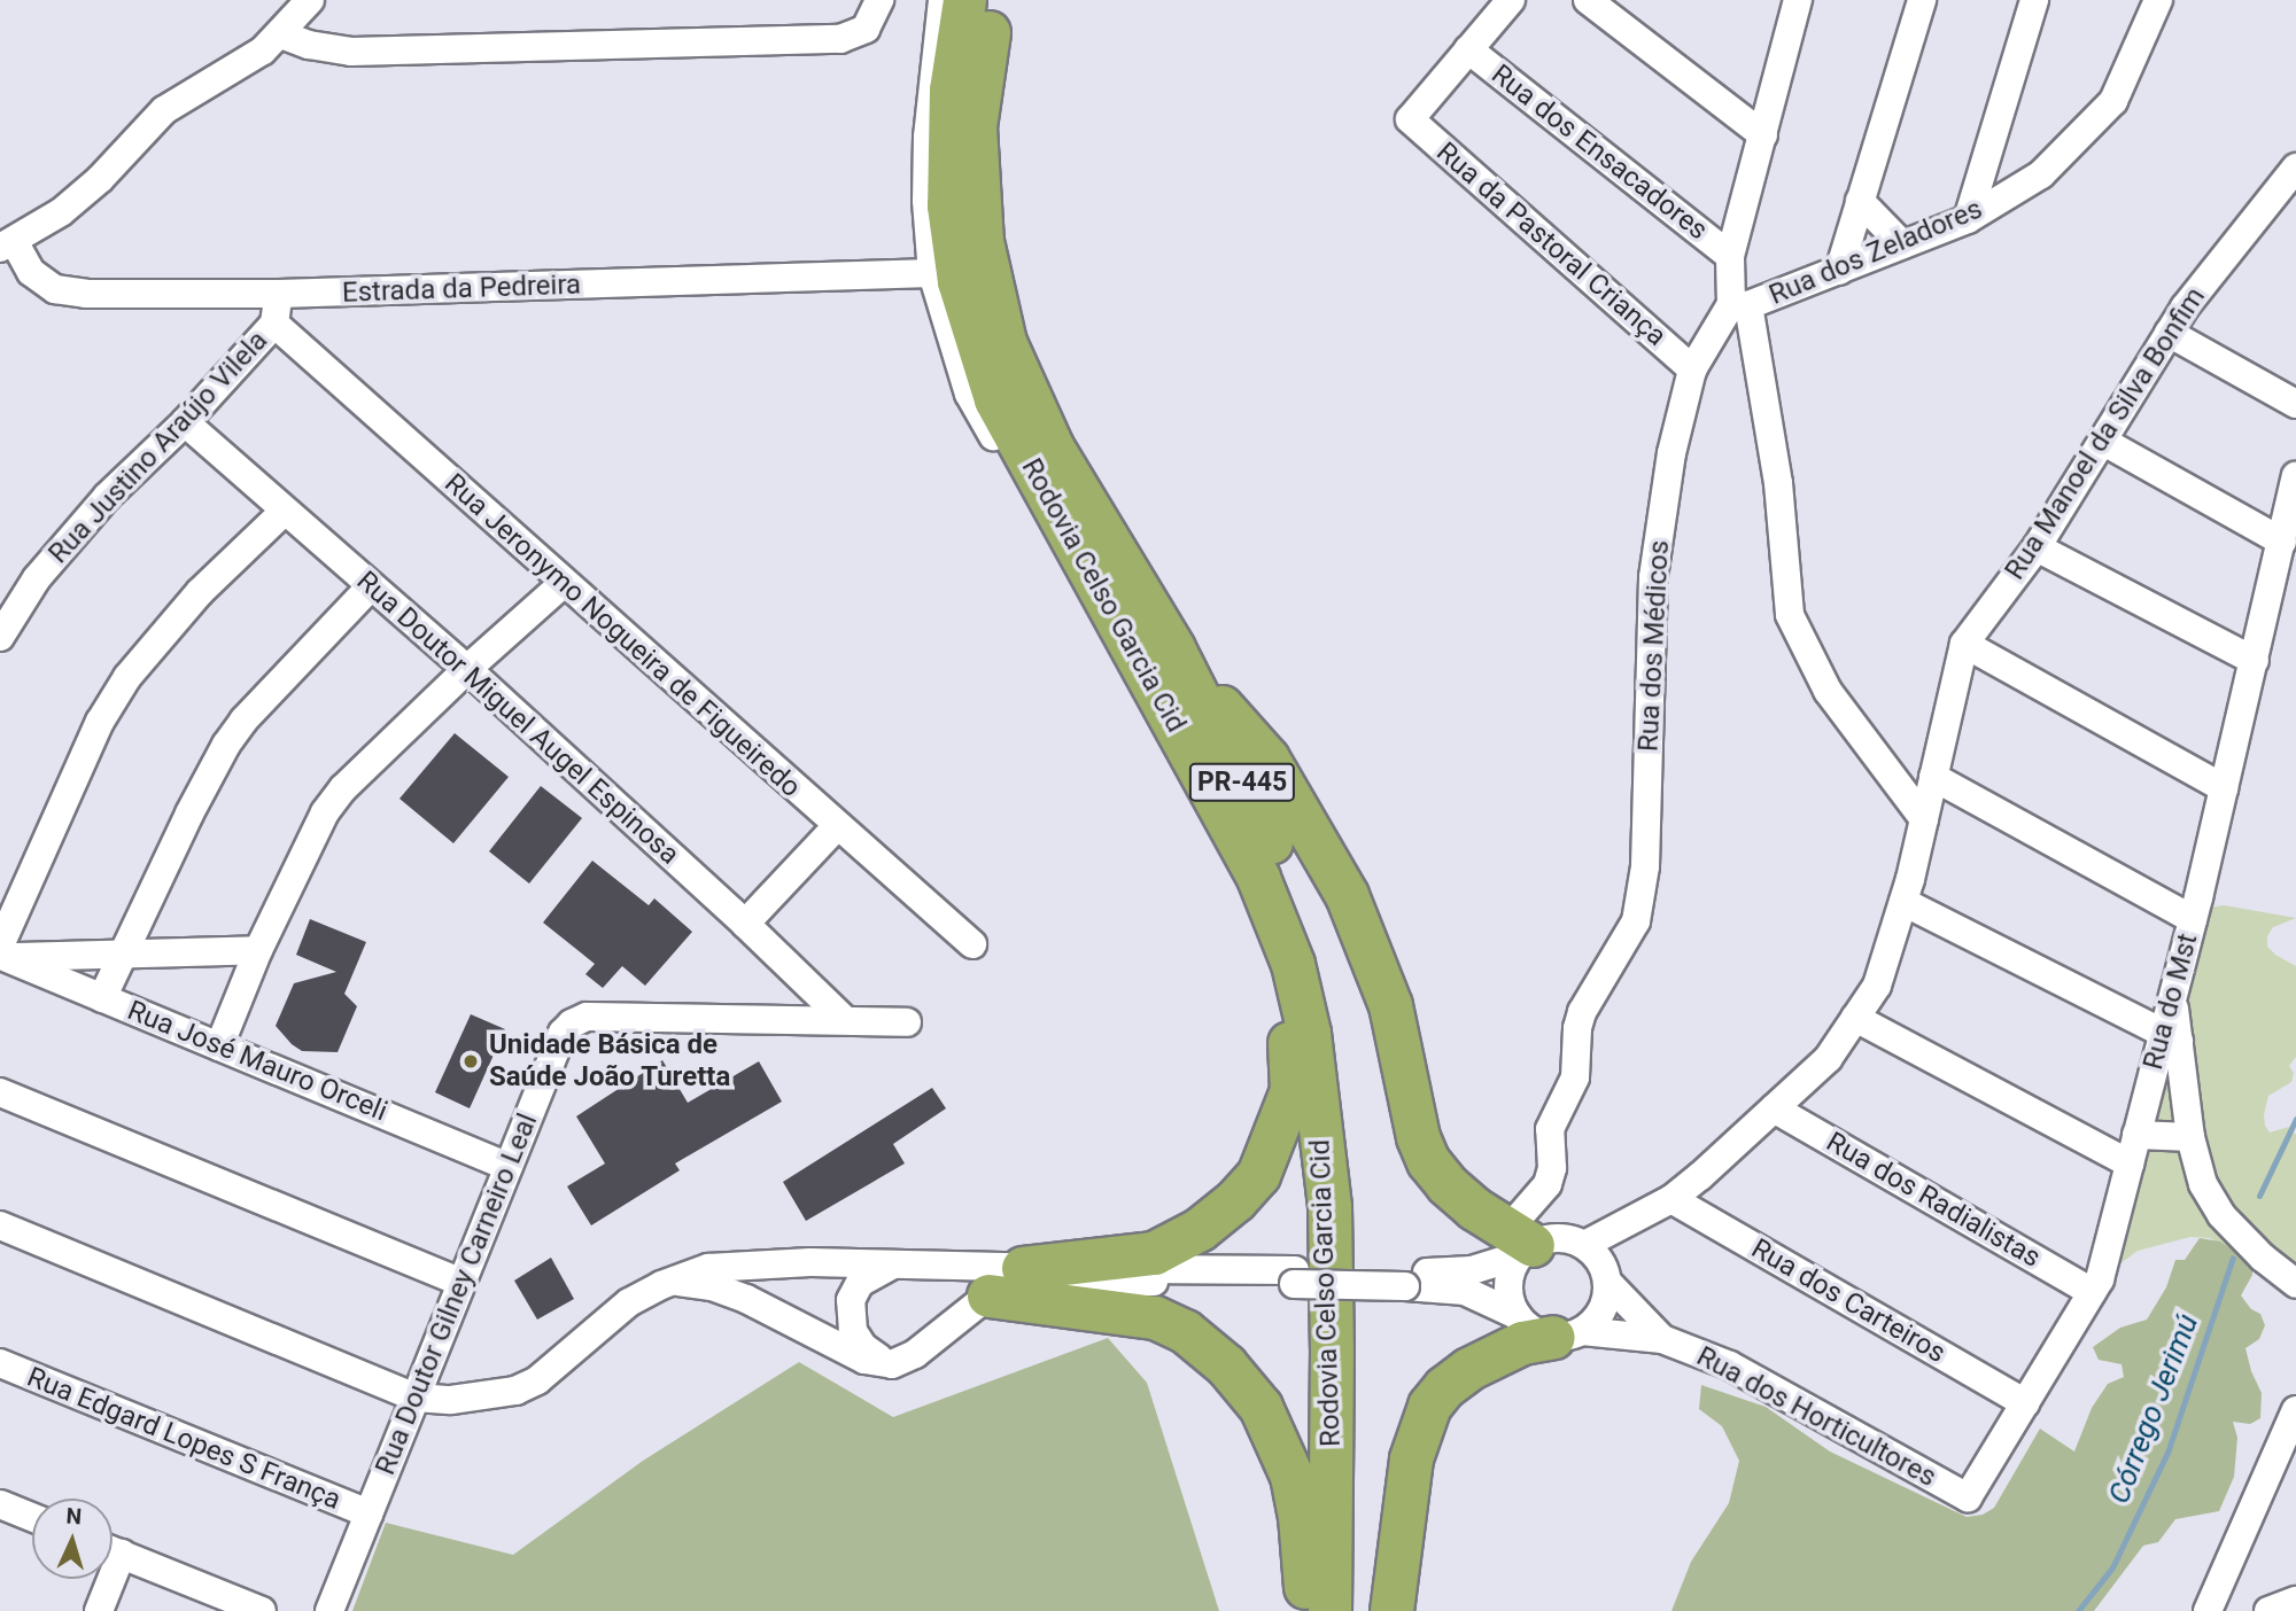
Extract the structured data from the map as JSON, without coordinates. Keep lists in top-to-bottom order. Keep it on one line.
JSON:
{"streets":{"highway":["Rodovia Celso Garcia Cid","PR-445"],"street":["Rua dos Ensacadores","Rua da Pastoral Criança","Rua dos Zeladores","Estrada da Pedreira","Rua Manoel da Silva Bonfim","Rua Justino Araújo Vilela","Rua Jeronymo Nogueira de Figueiredo","Rua dos Médicos","Rua Doutor Miguel Augel Espinosa","Rua do Mst","Rua José Mauro Orceli","Rua dos Radialistas","Rua Doutor Gilney Carneiro Leal","Rua dos Carteiros","Rua dos Horticultores","Rua Edgard Lopes S França"]},"crossings":[["Rua dos Ensacadores","Rua da Pastoral Criança"],["Rua da Pastoral Criança","Rua dos Médicos"],["Rua dos Zeladores","Rua dos Médicos"],["Estrada da Pedreira","Rua Justino Araújo Vilela"],["Rua Manoel da Silva Bonfim","Rua dos Médicos"],["Rua Manoel da Silva Bonfim","Rua dos Radialistas"],["Rua Manoel da Silva Bonfim","Rua dos Carteiros"],["Rua Manoel da Silva Bonfim","Rua dos Horticultores"],["Rua Justino Araújo Vilela","Rua Jeronymo Nogueira de Figueiredo"],["Rua Justino Araújo Vilela","Rua Doutor Miguel Augel Espinosa"],["Rua dos Médicos","Rua dos Horticultores"],["Rua Doutor Miguel Augel Espinosa","Rua Doutor Gilney Carneiro Leal"],["Rua do Mst","Rua dos Radialistas"],["Rua do Mst","Rua dos Carteiros"],["Rua do Mst","Rua dos Horticultores"],["Rua José Mauro Orceli","Rua Doutor Gilney Carneiro Leal"],["Rua Doutor Gilney Carneiro Leal","Rua Edgard Lopes S França"]],"water":["Córrego Jerimú"],"places":["Unidade Básica de Saúde João Turetta"],"north":"top"}
